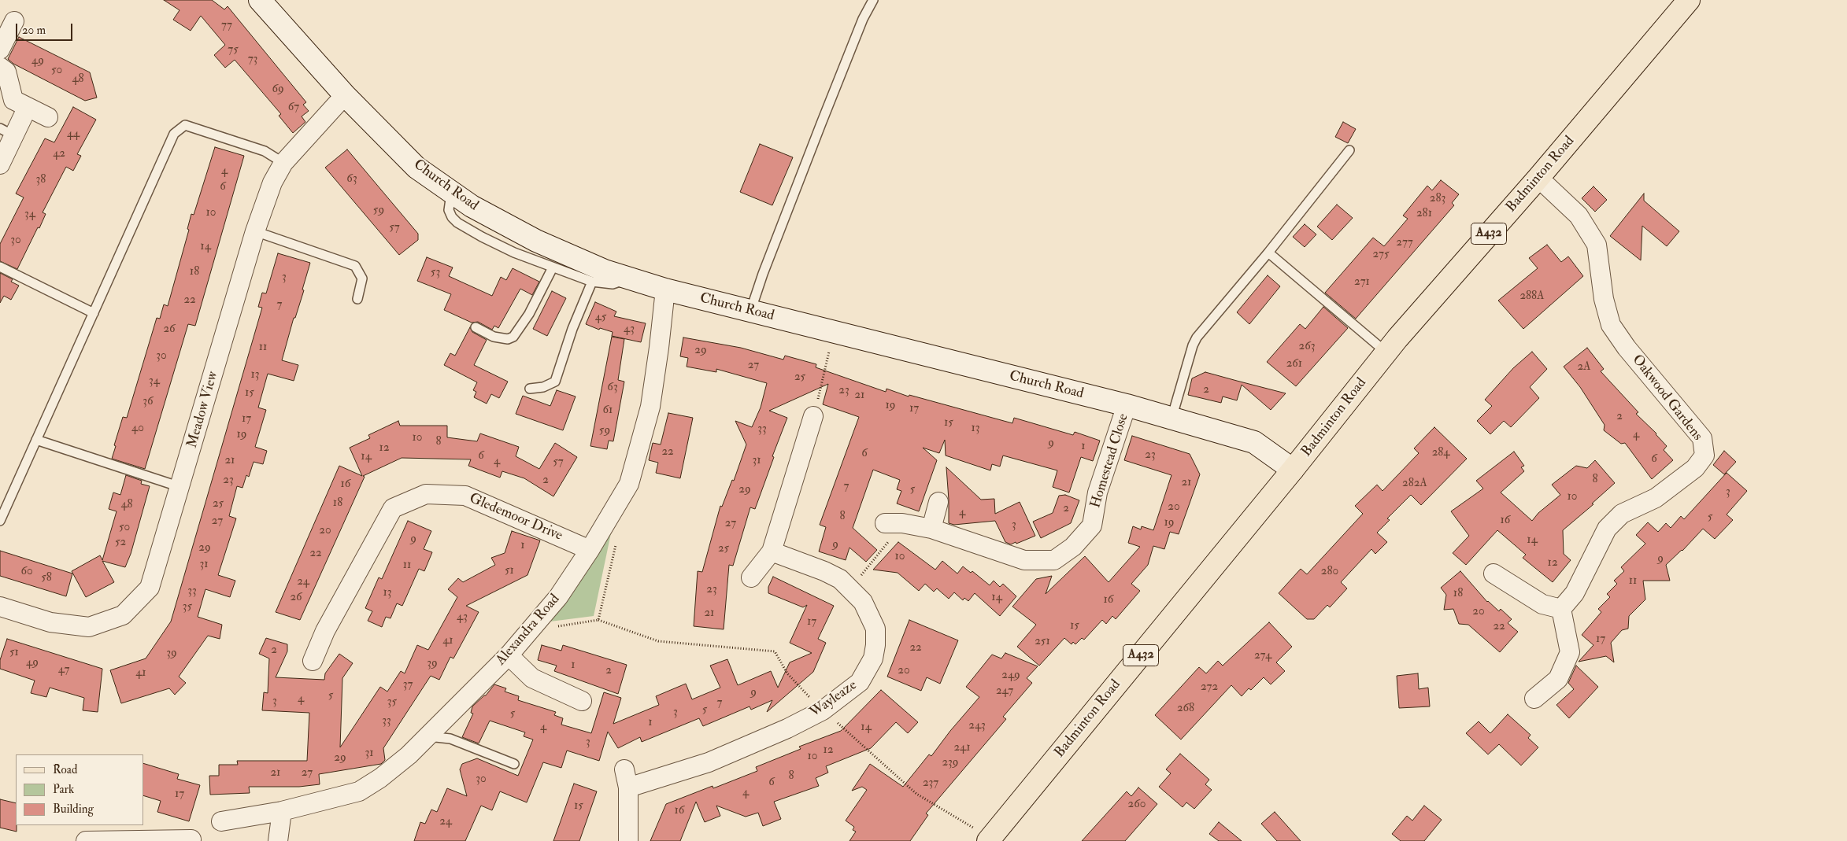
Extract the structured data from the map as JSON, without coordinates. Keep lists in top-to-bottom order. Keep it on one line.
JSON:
{"streets":{"main road":["Badminton Road","A432"],"street":["Church Road","Oakwood Gardens","Meadow View","Homestead Close","Gledemoor Drive","Alexandra Road","Wayleaze"]},"crossings":[["Badminton Road","Church Road"],["Badminton Road","Oakwood Gardens"],["Church Road","Meadow View"],["Church Road","Homestead Close"],["Church Road","Alexandra Road"],["Gledemoor Drive","Alexandra Road"]],"house_numbers":["77","75","73","49","50","48","69","67","44","42","4","63","38","6","283","59","10","281","34","57","30","277","14","275","18","53","3","271","288A","22","7","45","26","43","263","11","29","30","261","27","2A","13","25","34","63","2","23","15","21","36","19","17","61","2","17","15","40","13","33","59","19","4","10","8","9","1","12","22","284","6","23","6","14","6","21","31","4","57","8","23","2","21","282A","16","7","29","5","3","10","18","25","48","20","2","4","8","5","16","27","19","27","3","50","20","9","14","52","9","1","29","25","22","10","9","12","31","11","51","60","280","58","11","24","23","33","13","18","26","14","16","35","20","21","43","17","15","22","17","41","251","22","2","51","39","274","49","39","1","47","2","20","41","249","37","272","247","9","5","4","3","35","7","268","5","3","5","33","1","243","4","14","3","241","12","31","10","29","239","21","27","8","30","6","237","4","17","260","15","16","24"],"legend":["Road","Park","Building"],"scale_bar":"20 m"}
